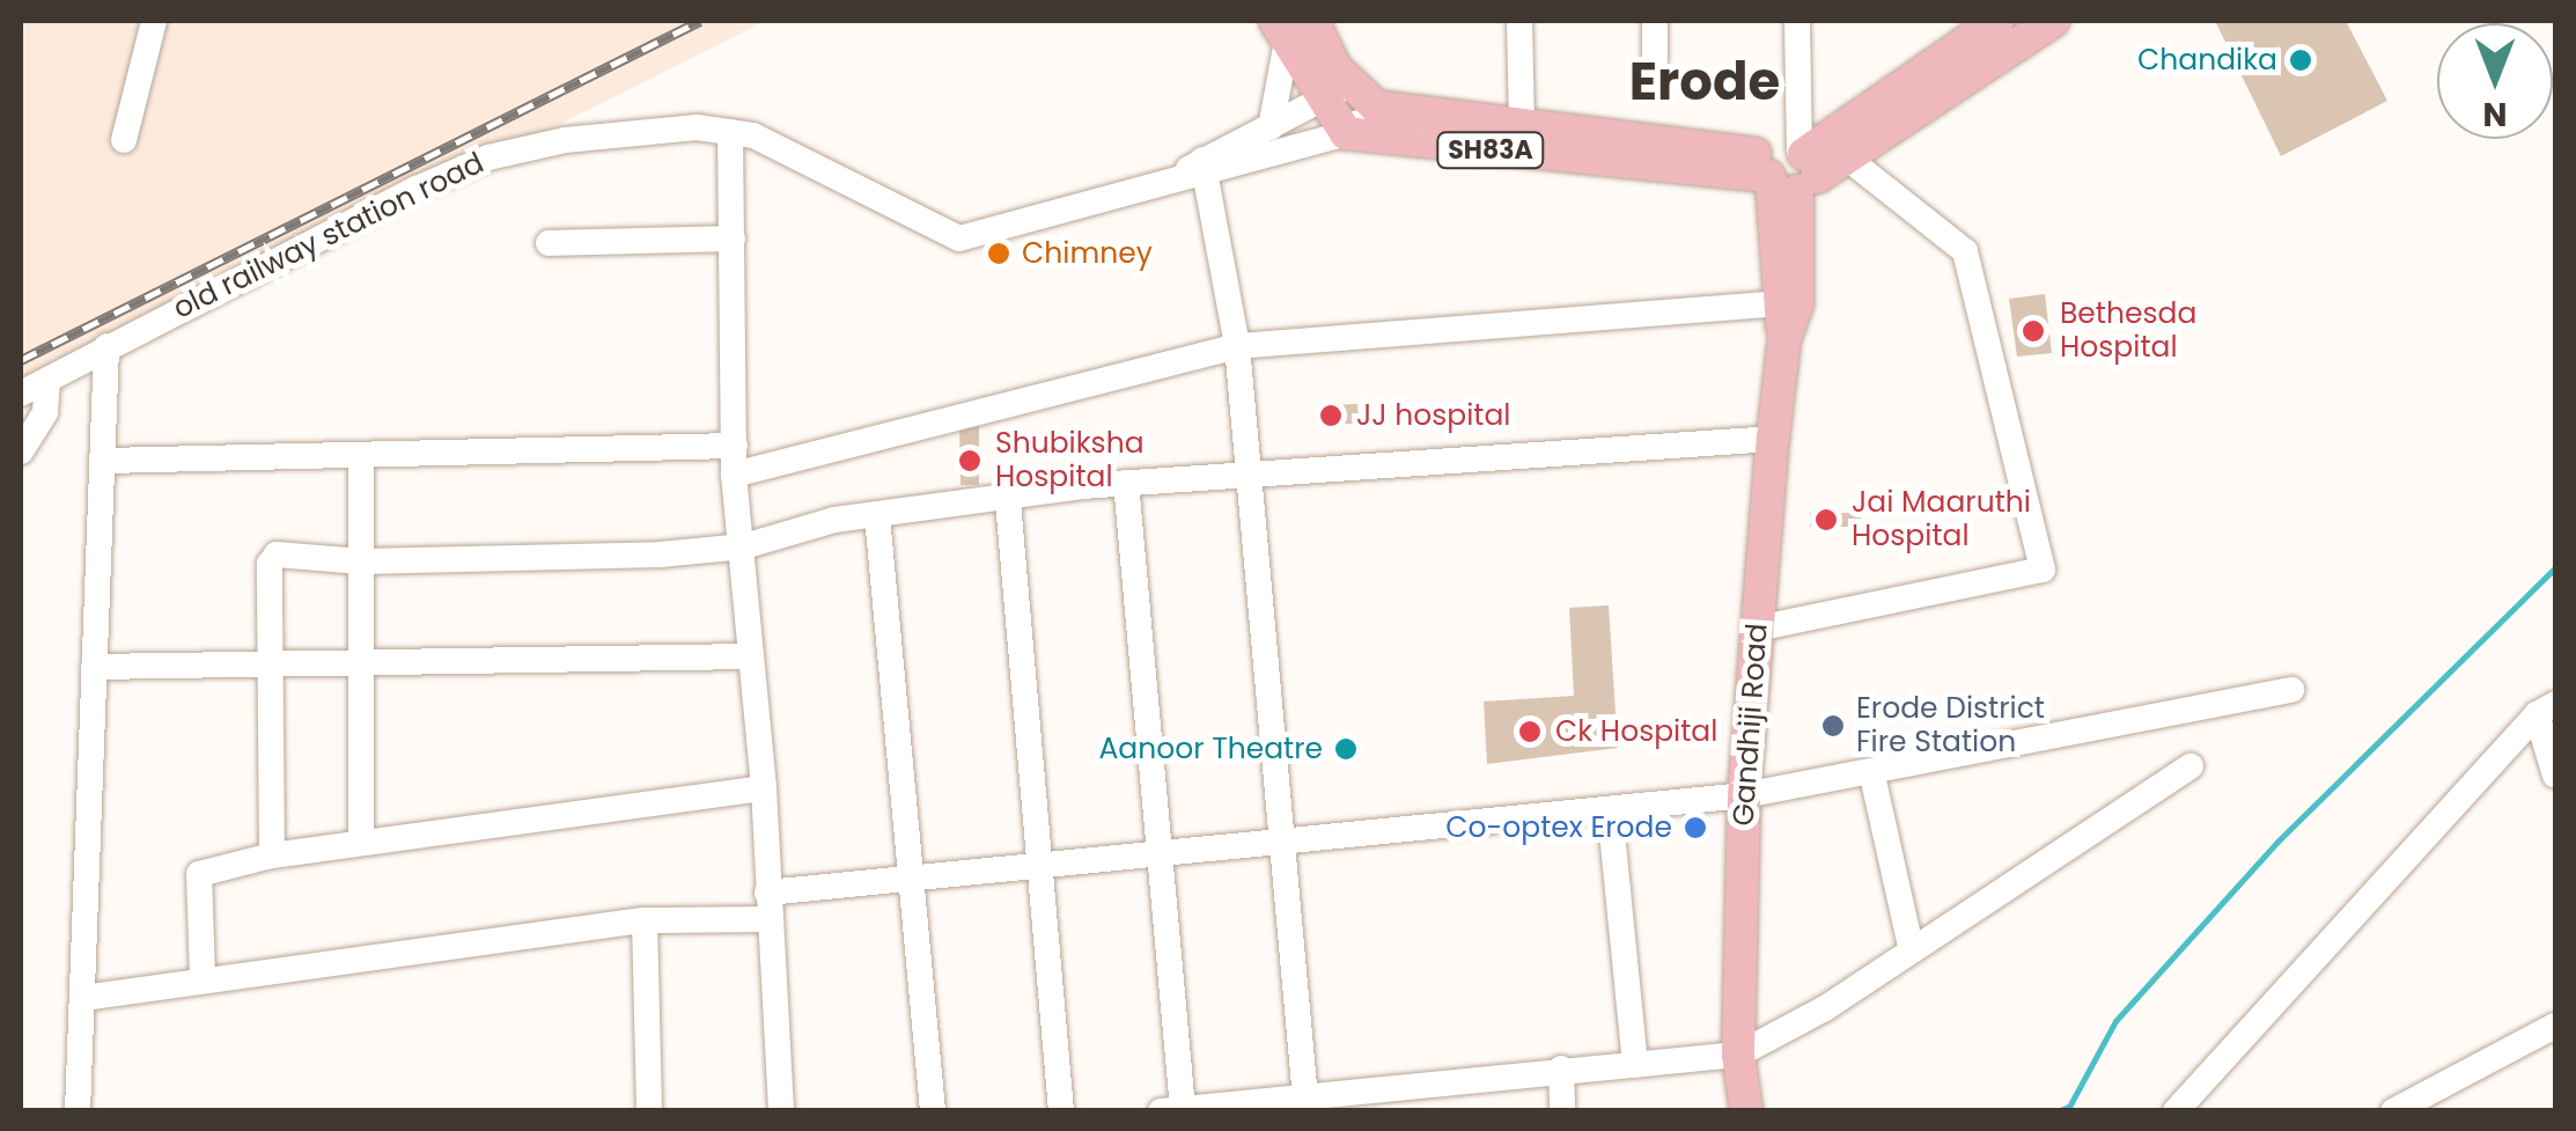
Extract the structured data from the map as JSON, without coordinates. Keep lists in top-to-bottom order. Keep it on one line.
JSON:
{"streets":{"main road":["SH83A","Gandhiji Road"],"street":["old railway station road"]},"crossings":[["SH83A","Gandhiji Road"]],"districts":["Erode"],"places":["Chandika","Chimney","Bethesda Hospital","JJ hospital","Shubiksha Hospital","Jai Maaruthi Hospital","Erode District Fire Station","Ck Hospital","Aanoor Theatre","Co-optex Erode"],"north":"bottom"}
